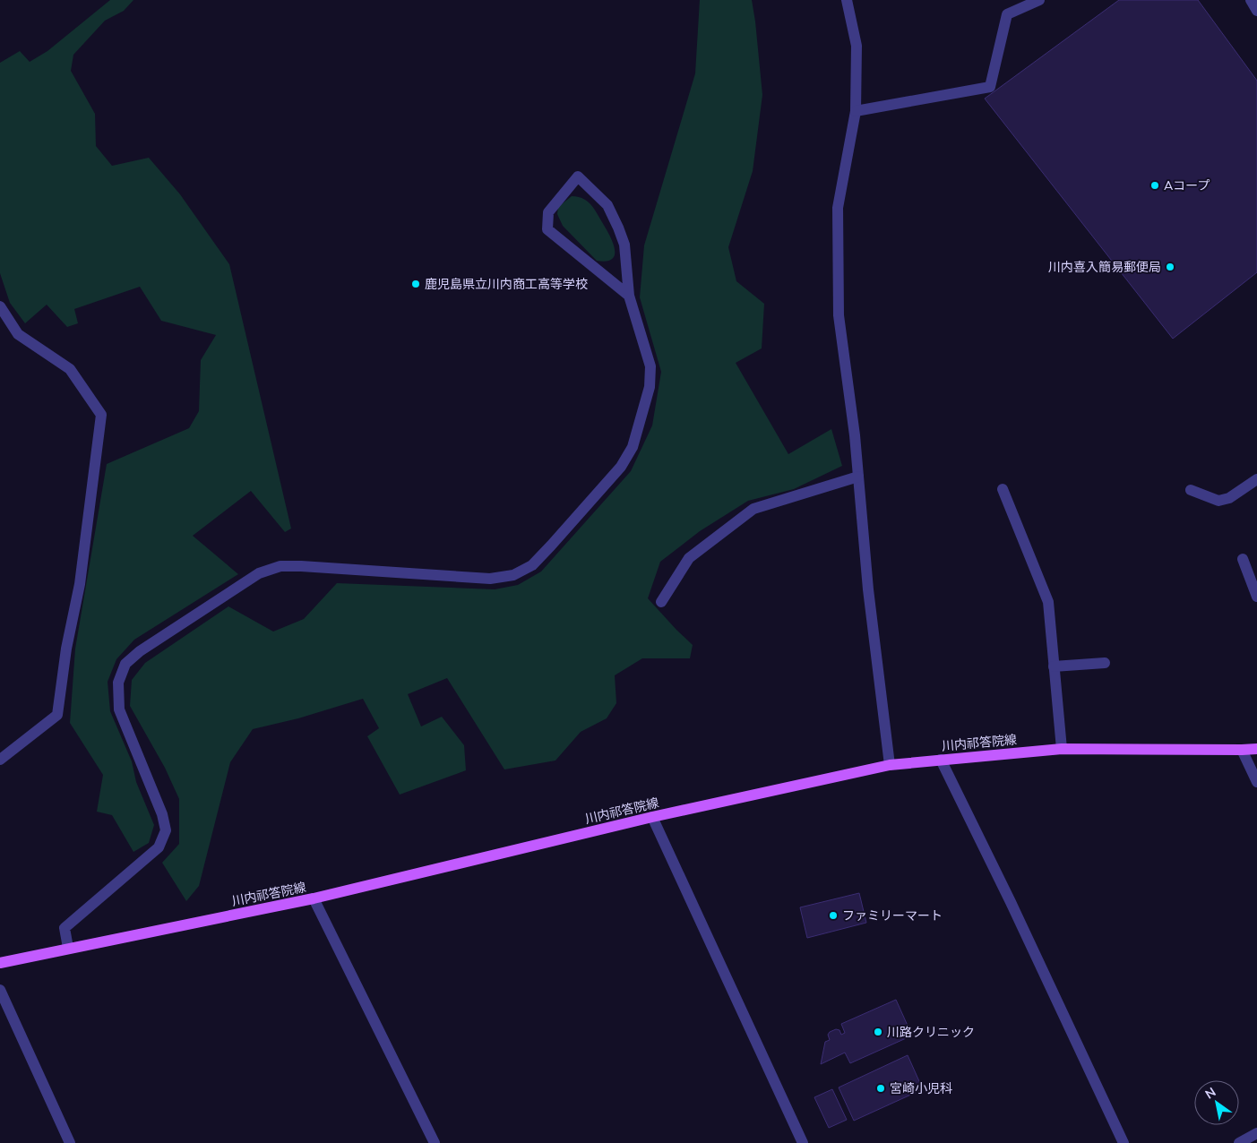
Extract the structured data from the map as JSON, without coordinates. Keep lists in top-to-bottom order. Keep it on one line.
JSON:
{"streets":{"main road":["川内祁答院線"]},"places":["Aコープ","川内喜入簡易郵便局","鹿児島県立川内商工高等学校","ファミリーマート","川路クリニック","宮崎小児科"],"north":"top left"}
